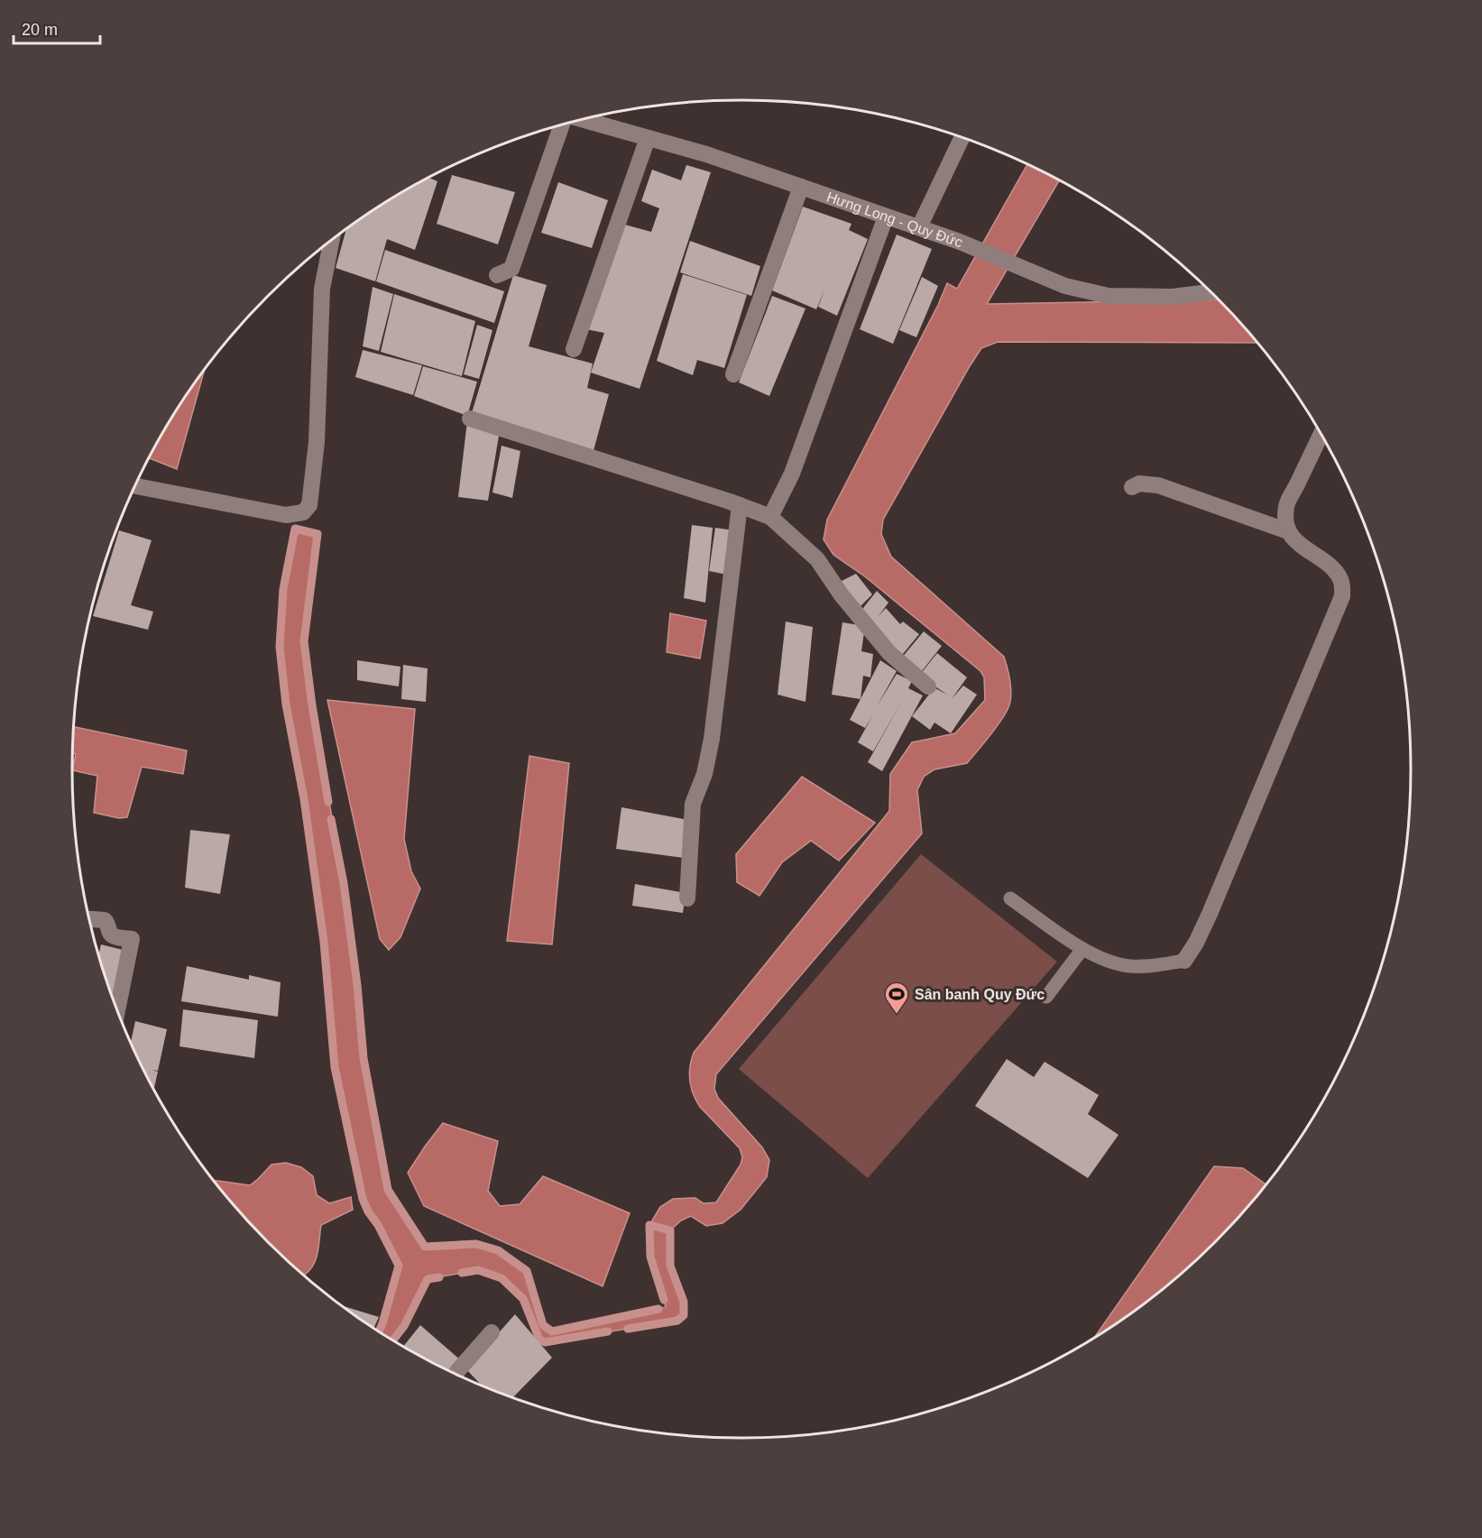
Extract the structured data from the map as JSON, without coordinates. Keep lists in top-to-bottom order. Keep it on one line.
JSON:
{"streets":{"street":["Hưng Long - Quy Đức"]},"places":{"sports":["Sân banh Quy Đức"]},"scale_bar":"20 m"}
